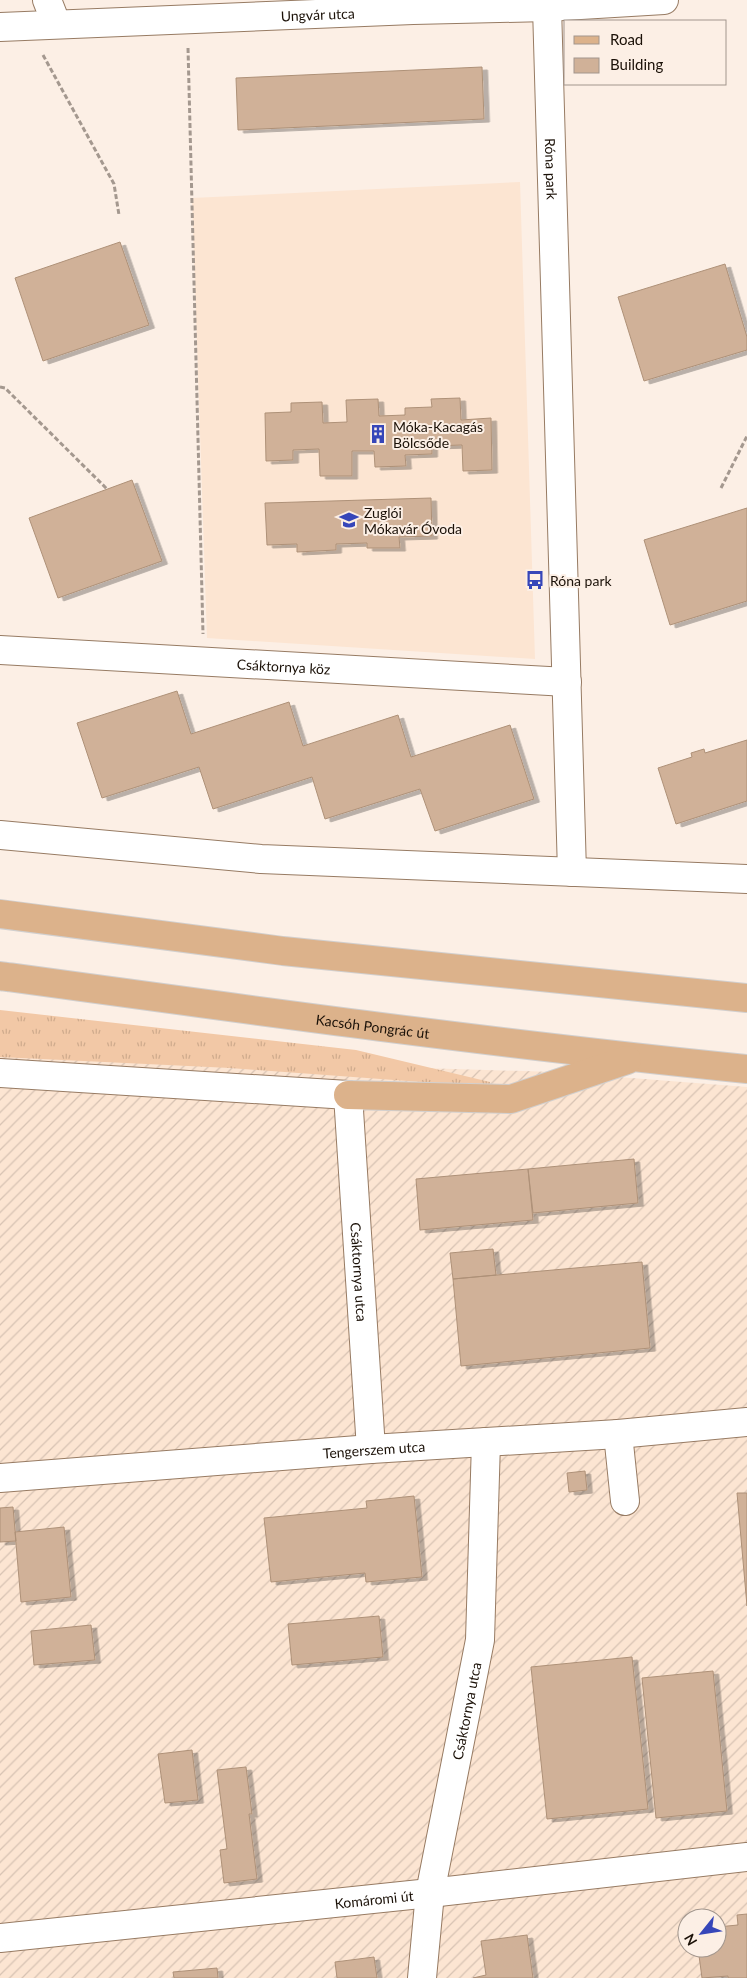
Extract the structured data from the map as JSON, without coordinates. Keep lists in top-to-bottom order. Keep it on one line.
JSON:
{"streets":{"main road":["Kacsóh Pongrác út"],"street":["Ungvár utca","Róna park","Csáktornya köz","Csáktornya utca","Tengerszem utca","Komáromi út"]},"crossings":[["Ungvár utca","Róna park"],["Róna park","Csáktornya köz"],["Csáktornya utca","Tengerszem utca"],["Csáktornya utca","Komáromi út"]],"places":{"building":["Móka-Kacagás Bölcsőde"],"school or university":["Zuglói Mókavár Óvoda"],"bus stop":["Róna park"]},"legend":["Road","Building"],"north":"bottom left"}
